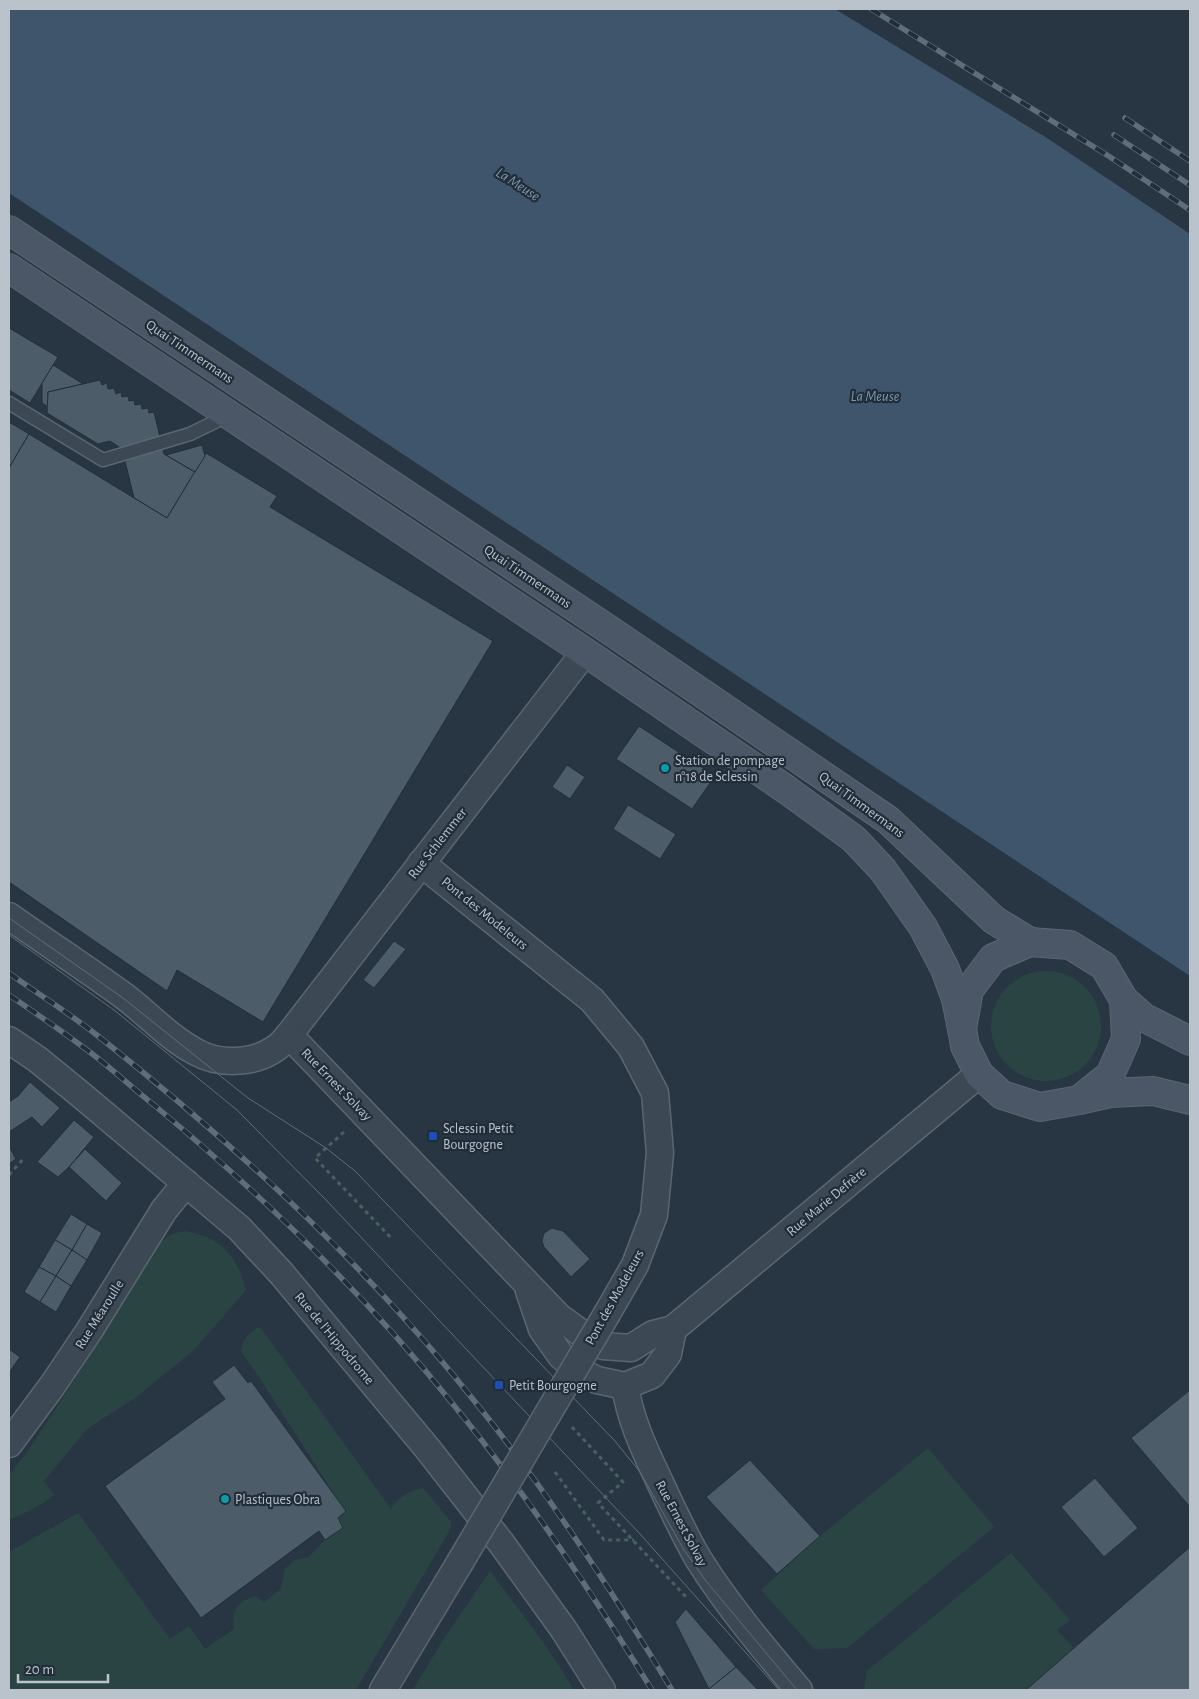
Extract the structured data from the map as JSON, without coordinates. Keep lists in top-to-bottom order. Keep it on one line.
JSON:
{"streets":{"main road":["Quai Timmermans"],"street":["Rue Schlemmer","Pont des Modeleurs","Rue Ernest Solvay","Rue Marie Defrère","Rue Méaroulle","Rue de l'Hippodrome"]},"crossings":[["Quai Timmermans","Rue Marie Defrère"],["Rue Schlemmer","Pont des Modeleurs"],["Rue Schlemmer","Rue Ernest Solvay"],["Rue Ernest Solvay","Rue Marie Defrère"],["Rue Méaroulle","Rue de l'Hippodrome"]],"water":["La Meuse"],"places":{"other":["Station de pompage n°18 de Sclessin","Plastiques Obra"],"transit":["Sclessin Petit Bourgogne","Petit Bourgogne"]},"scale_bar":"20 m"}
